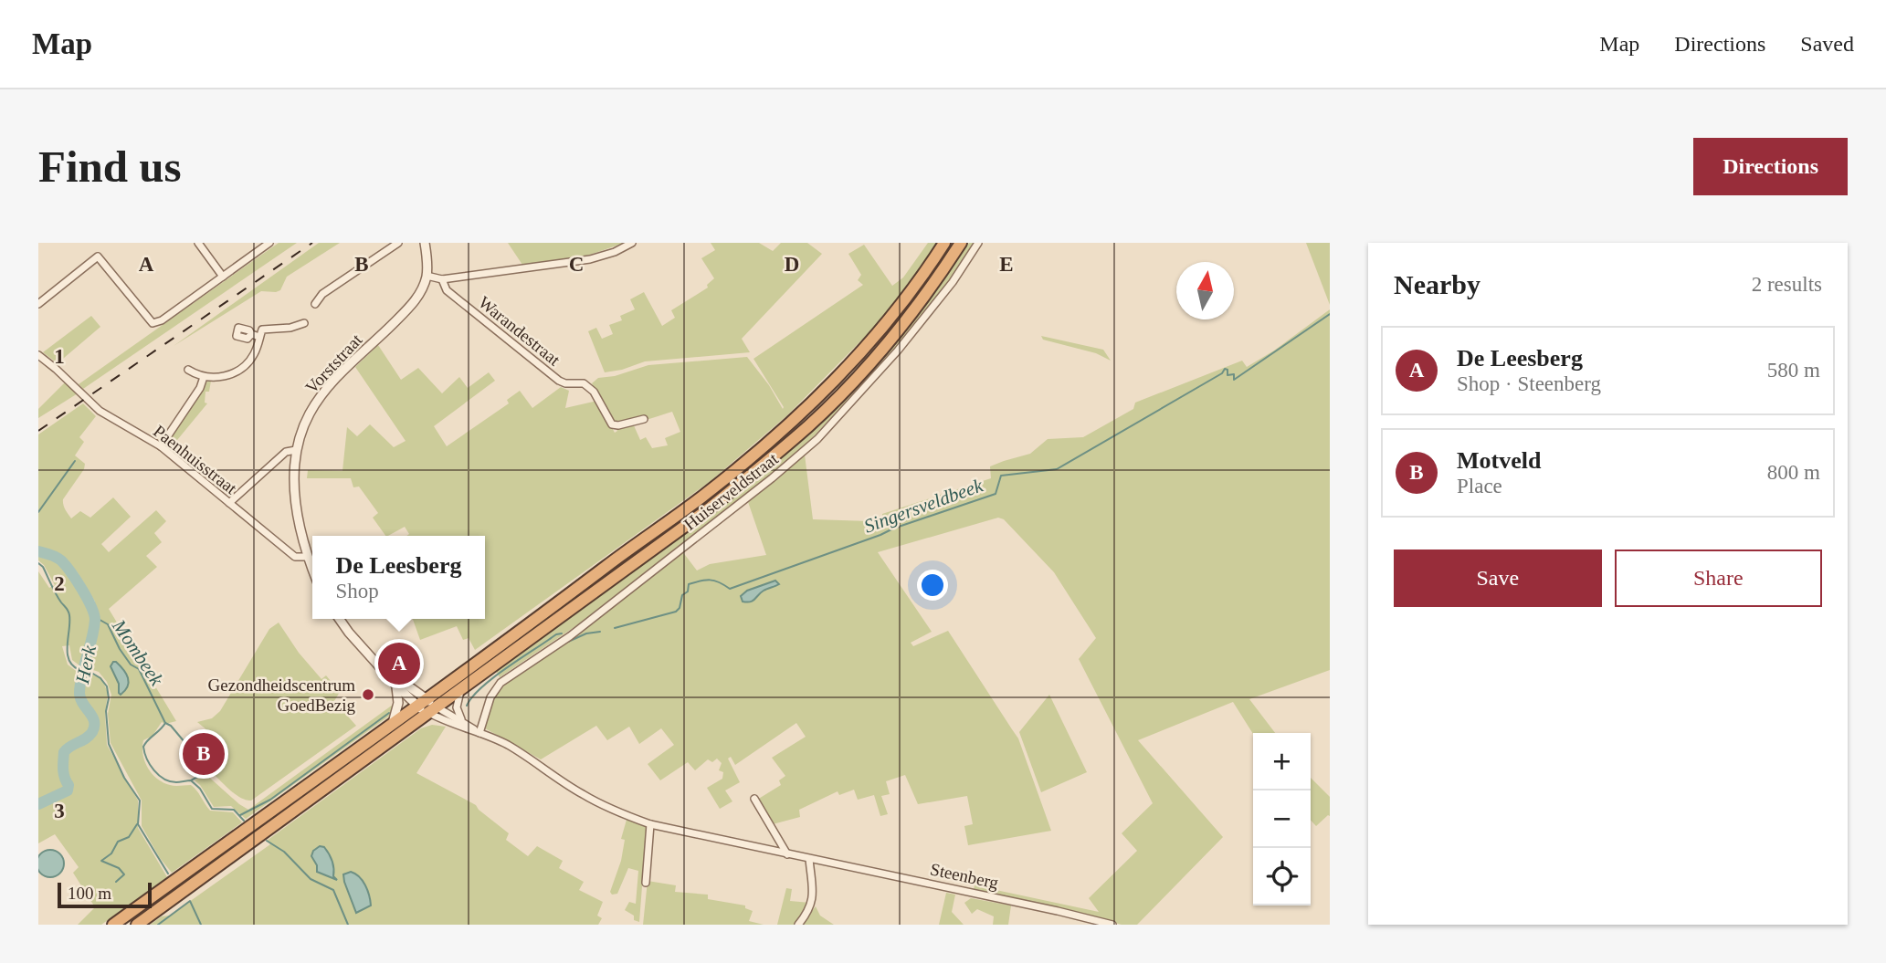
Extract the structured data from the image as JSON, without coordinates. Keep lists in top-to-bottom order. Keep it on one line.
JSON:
{"streets":{"street":["Warandestraat","Vorststraat","Paenhuisstraat","Huiserveldstraat","Steenberg"]},"crossings":[["Vorststraat","Paenhuisstraat"],["Huiserveldstraat","Steenberg"]],"water":["Singersveldbeek","Mombeek","Herk"],"places":["Gezondheidscentrum GoedBezig"],"scale_bar":"100 m","north":"top","page":{"header":"Map","nav":["Map","Directions","Saved"],"buttons":["Directions",["Save","Share"]],"title":"Find us","heading":["Nearby","2 results"],"list":[{"mark":"A","name":"De Leesberg","note":"Shop · Steenberg","value":"580 m"},{"mark":"B","name":"Motveld","note":"Place","value":"800 m"}],"popup":["De Leesberg","Shop"],"pins":["A","B"],"map_buttons":["+","−"],"scale":"100 m"},"grid":{"columns":["A","B","C","D","E"],"rows":["1","2","3"]}}
